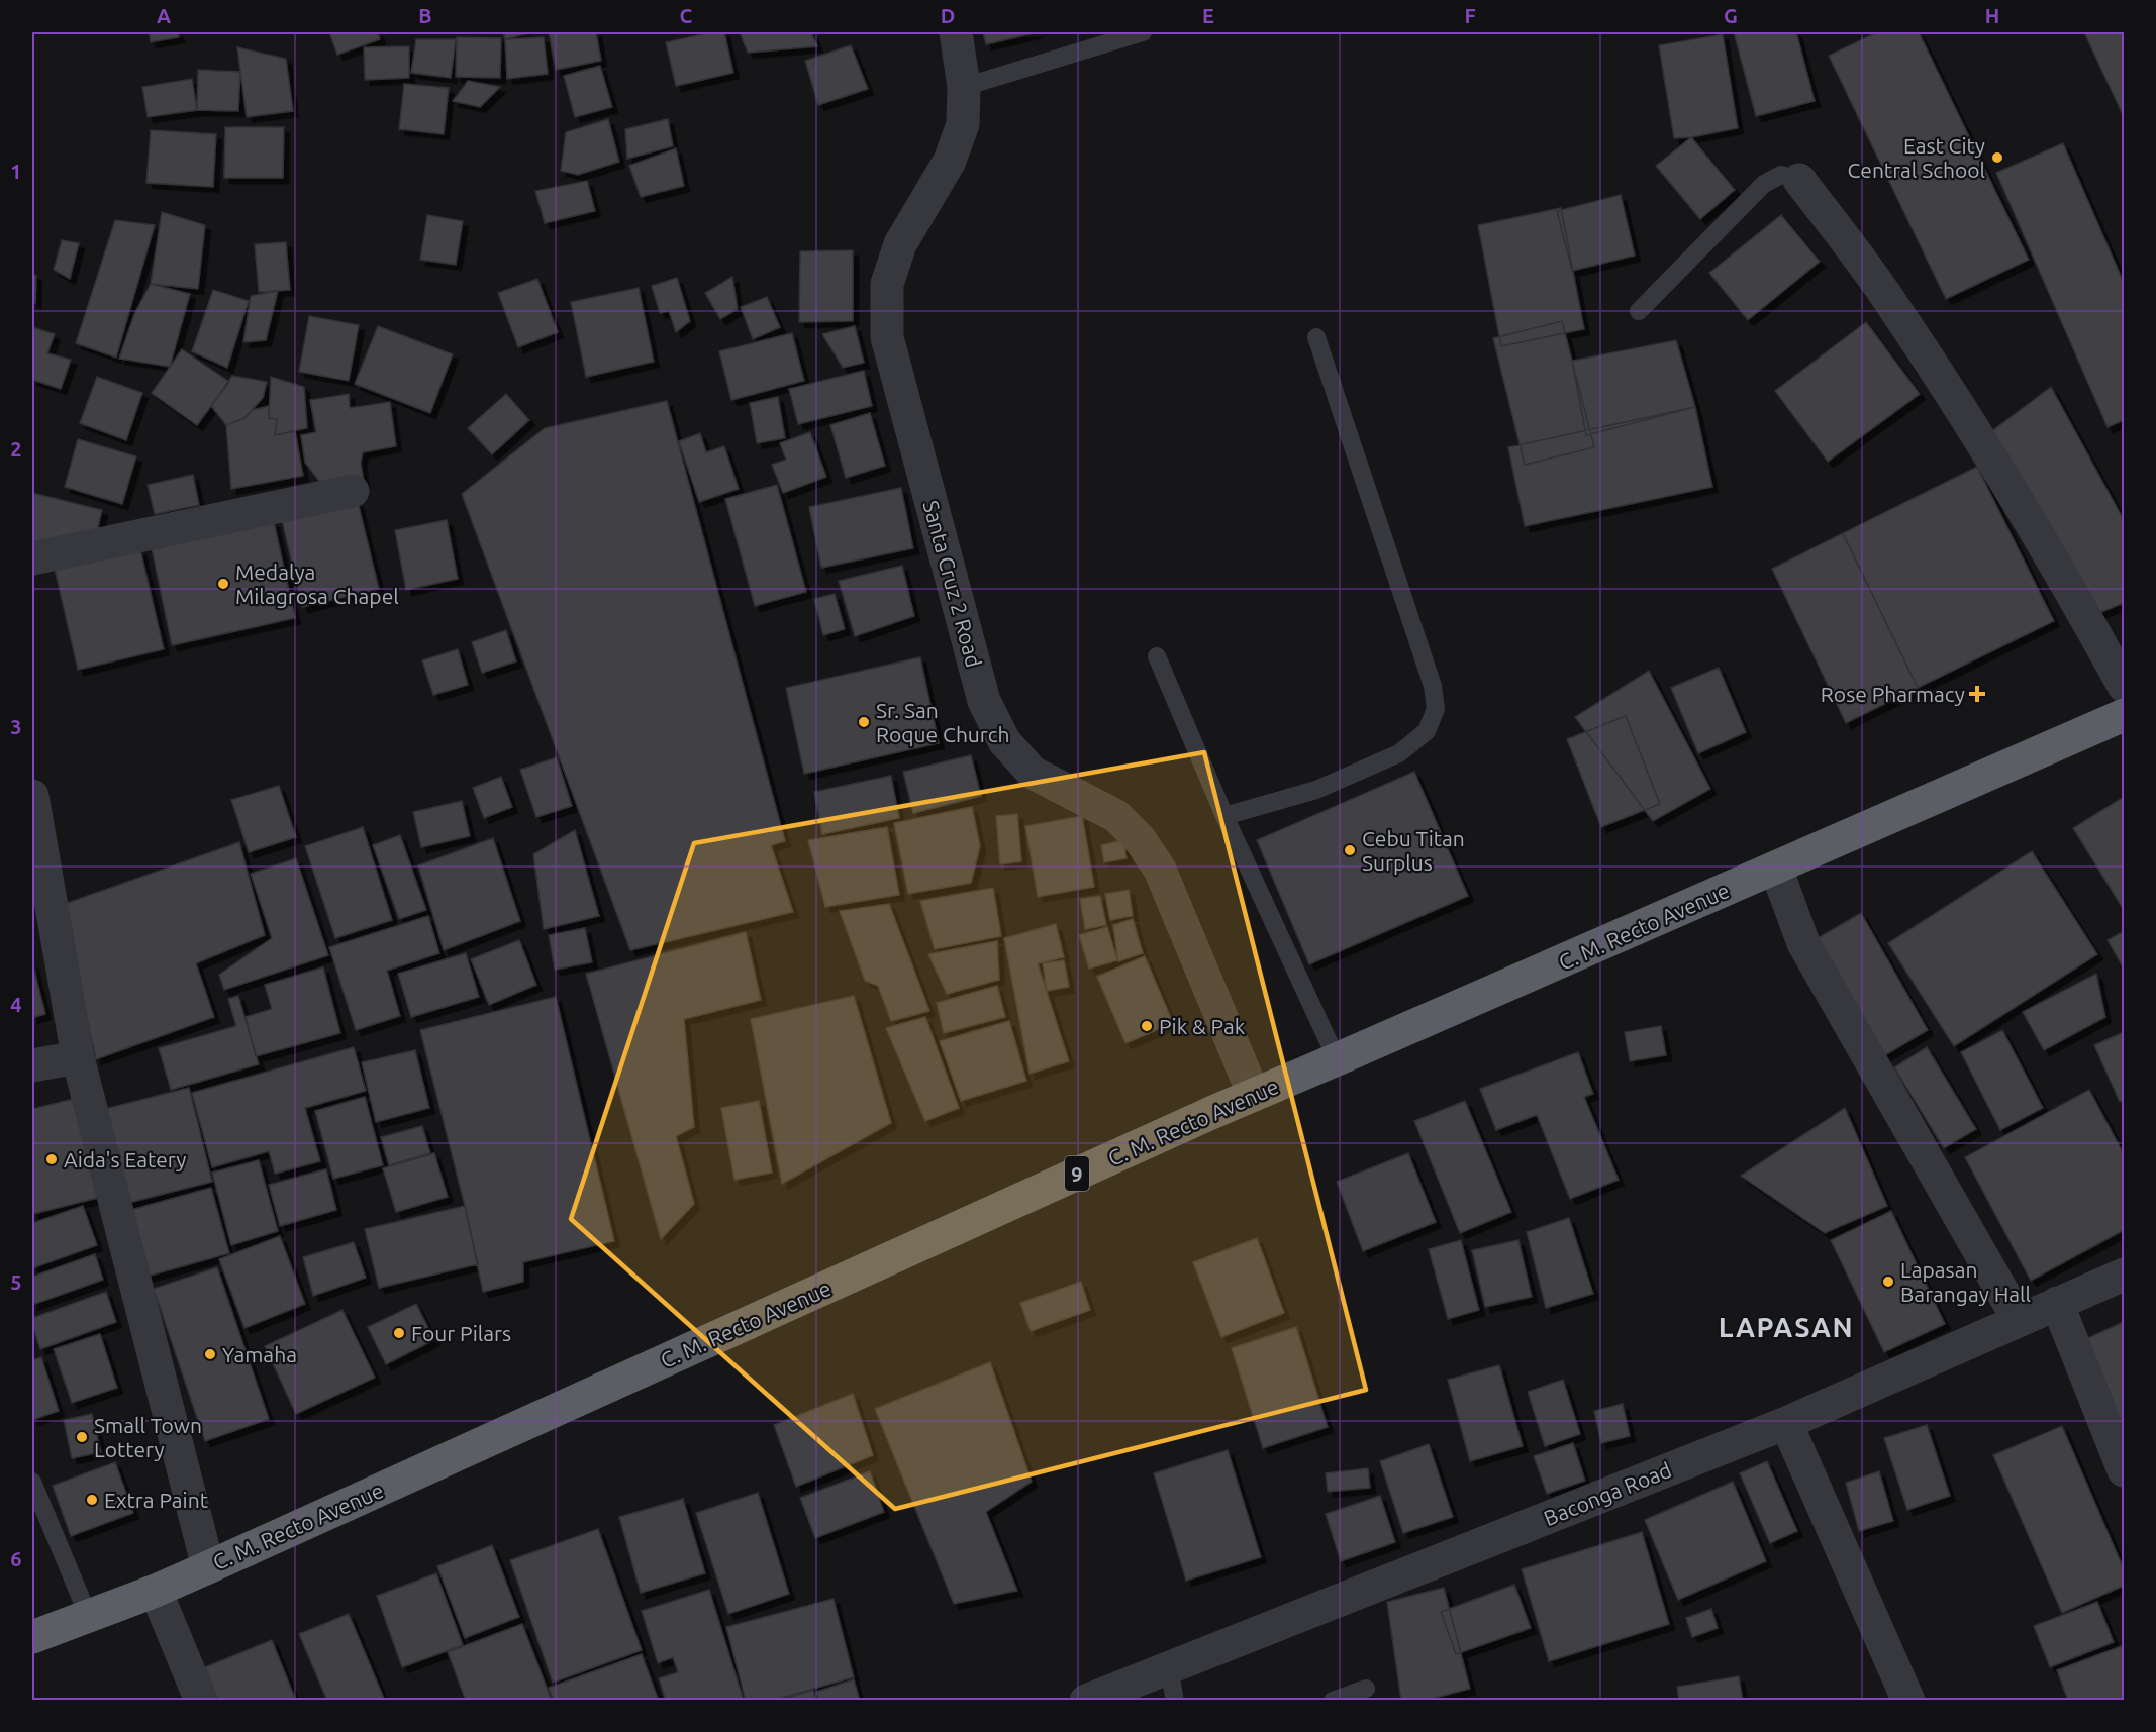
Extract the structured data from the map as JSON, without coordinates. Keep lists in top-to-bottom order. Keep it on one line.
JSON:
{"streets":{"highway":["C. M. Recto Avenue","9"],"street":["Santa Cruz 2 Road","Baconga Road"]},"crossings":[["Santa Cruz 2 Road","C. M. Recto Avenue"]],"districts":["LAPASAN"],"places":{"other":["East City Central School","Medalya Milagrosa Chapel","Sr. San Roque Church","Cebu Titan Surplus","Pik & Pak","Aida's Eatery","Lapasan Barangay Hall","Four Pilars","Yamaha","Small Town Lottery","Extra Paint"],"health":["Rose Pharmacy"]},"grid":{"columns":["A","B","C","D","E","F","G","H"],"rows":["1","2","3","4","5","6"]}}
